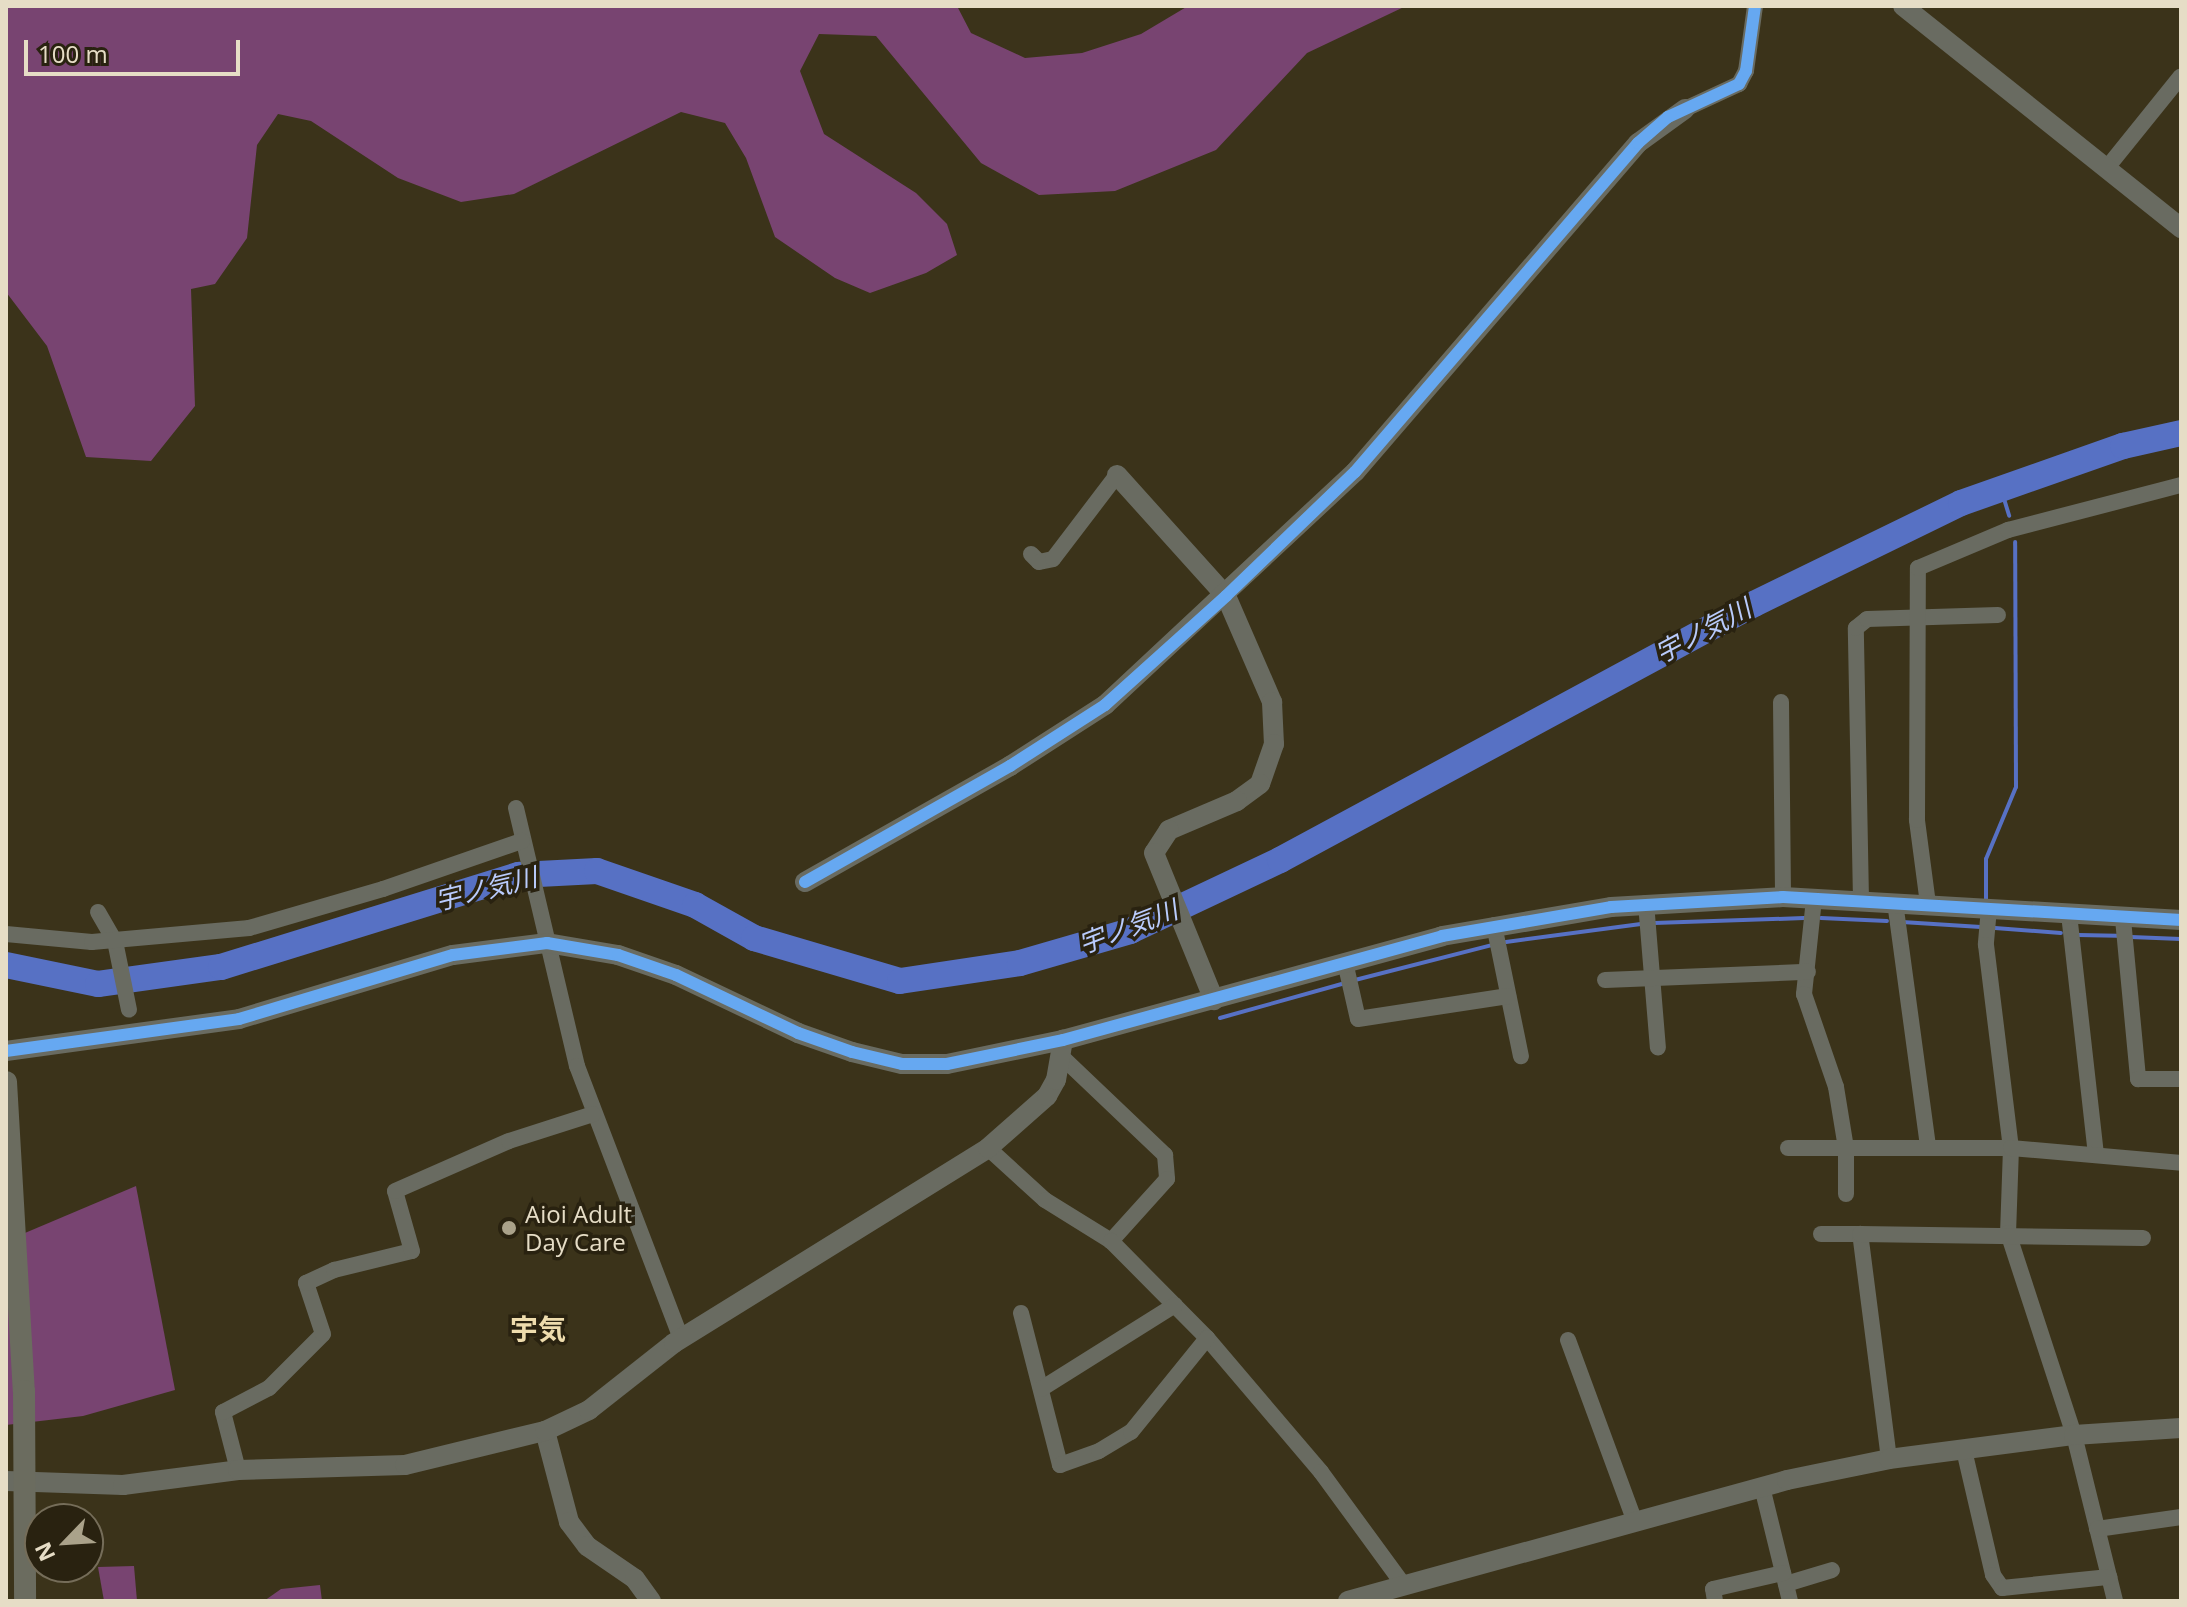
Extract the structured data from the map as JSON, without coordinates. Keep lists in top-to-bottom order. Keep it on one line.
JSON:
{"districts":["宇気"],"water":["宇ノ気川"],"places":["Aioi Adult Day Care"],"scale_bar":"100 m","north":"bottom left"}
